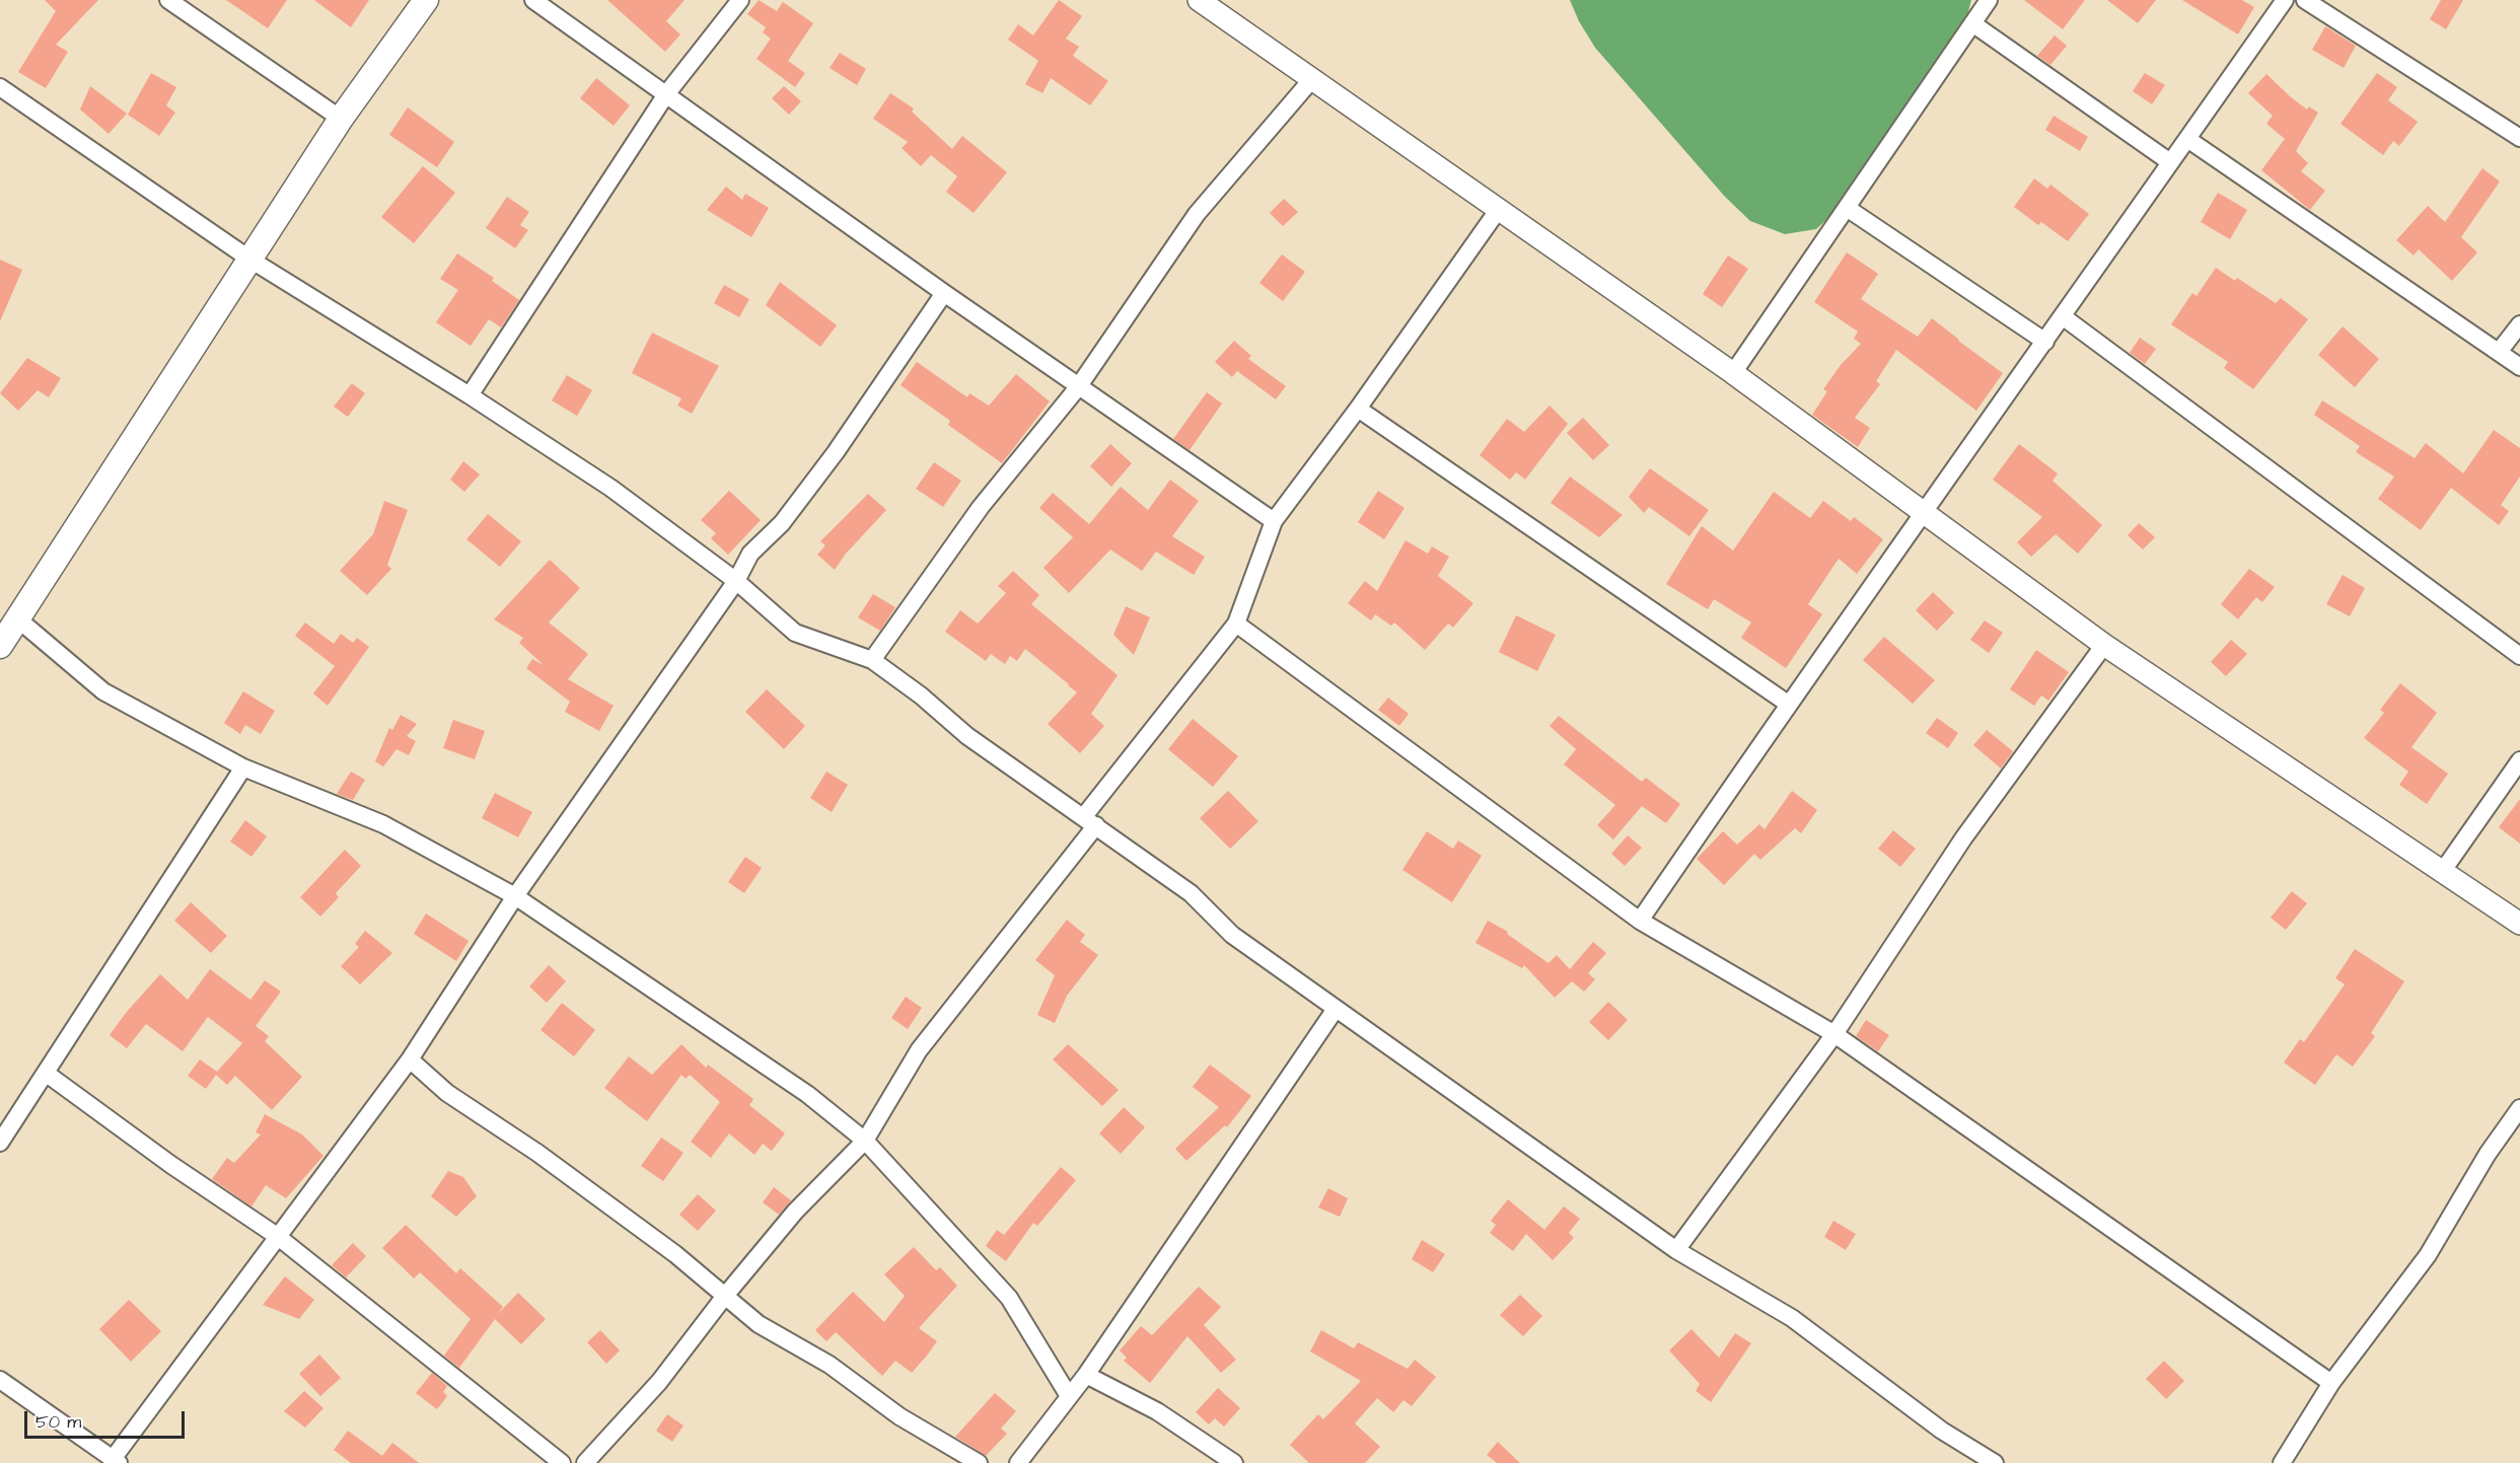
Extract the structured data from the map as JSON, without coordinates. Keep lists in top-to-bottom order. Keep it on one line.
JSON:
{"scale_bar":"50 m"}
